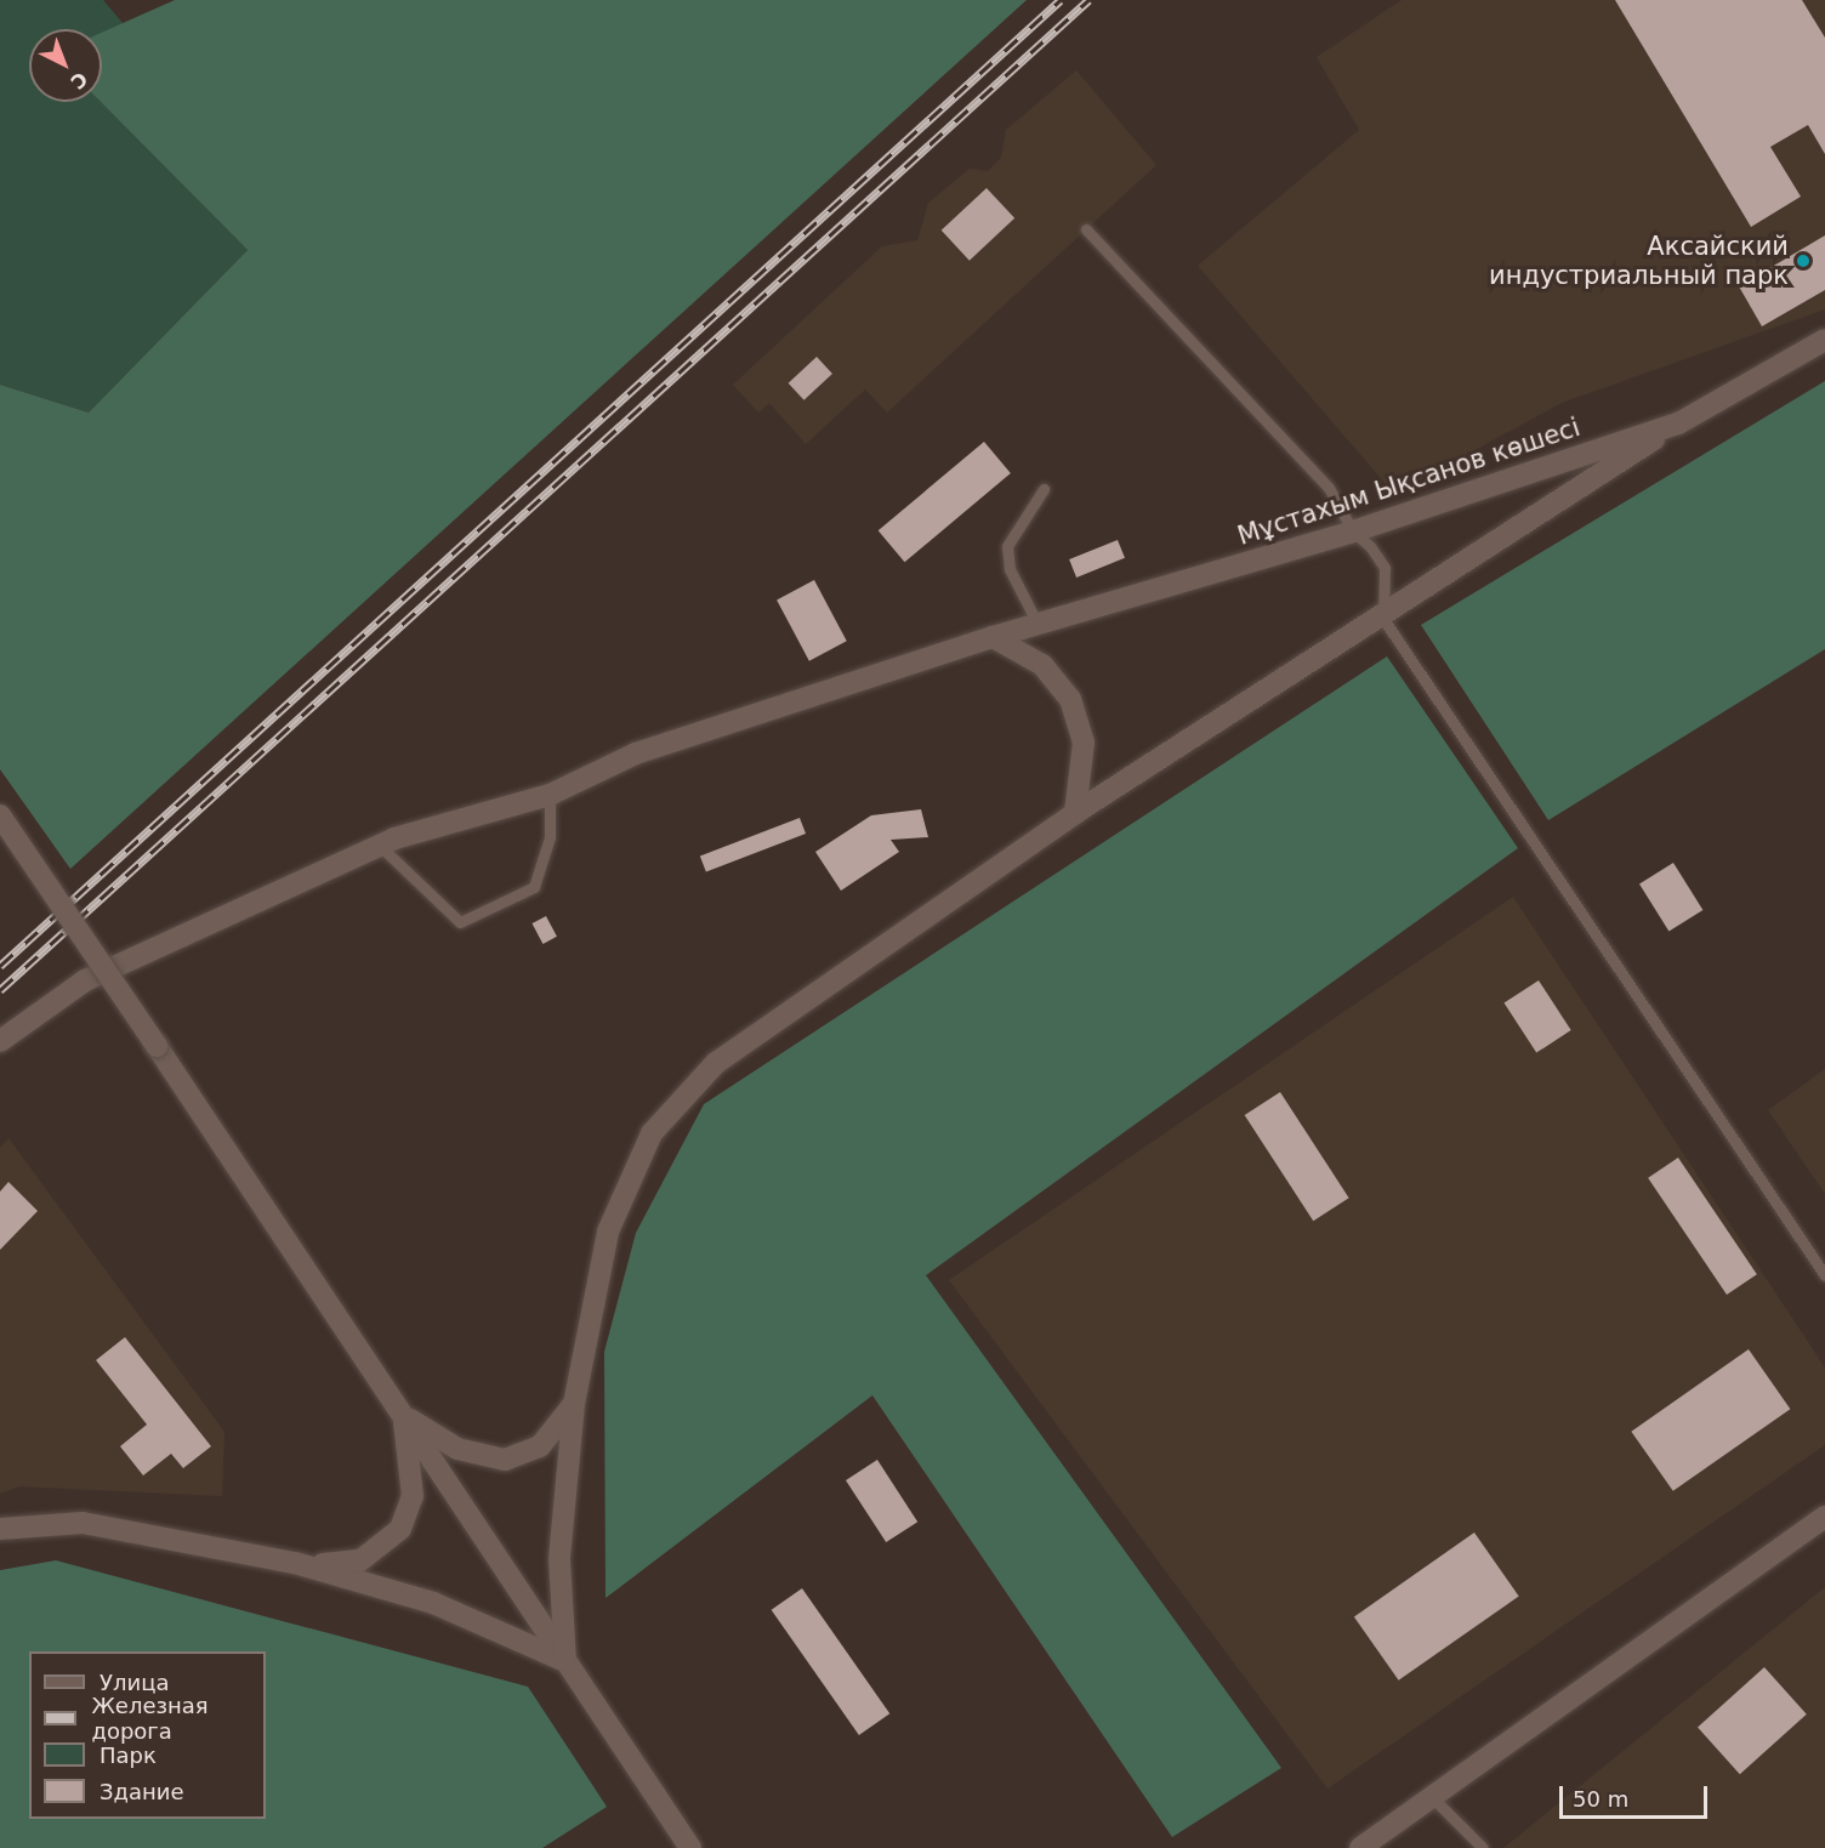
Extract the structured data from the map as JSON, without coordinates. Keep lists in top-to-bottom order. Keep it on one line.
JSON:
{"streets":{"main road":["Мұстахым Ықсанов көшесі"]},"places":["Аксайский индустриальный парк"],"legend":["Улица","Железная дорога","Парк","Здание"],"scale_bar":"50 m","north":"bottom right"}
